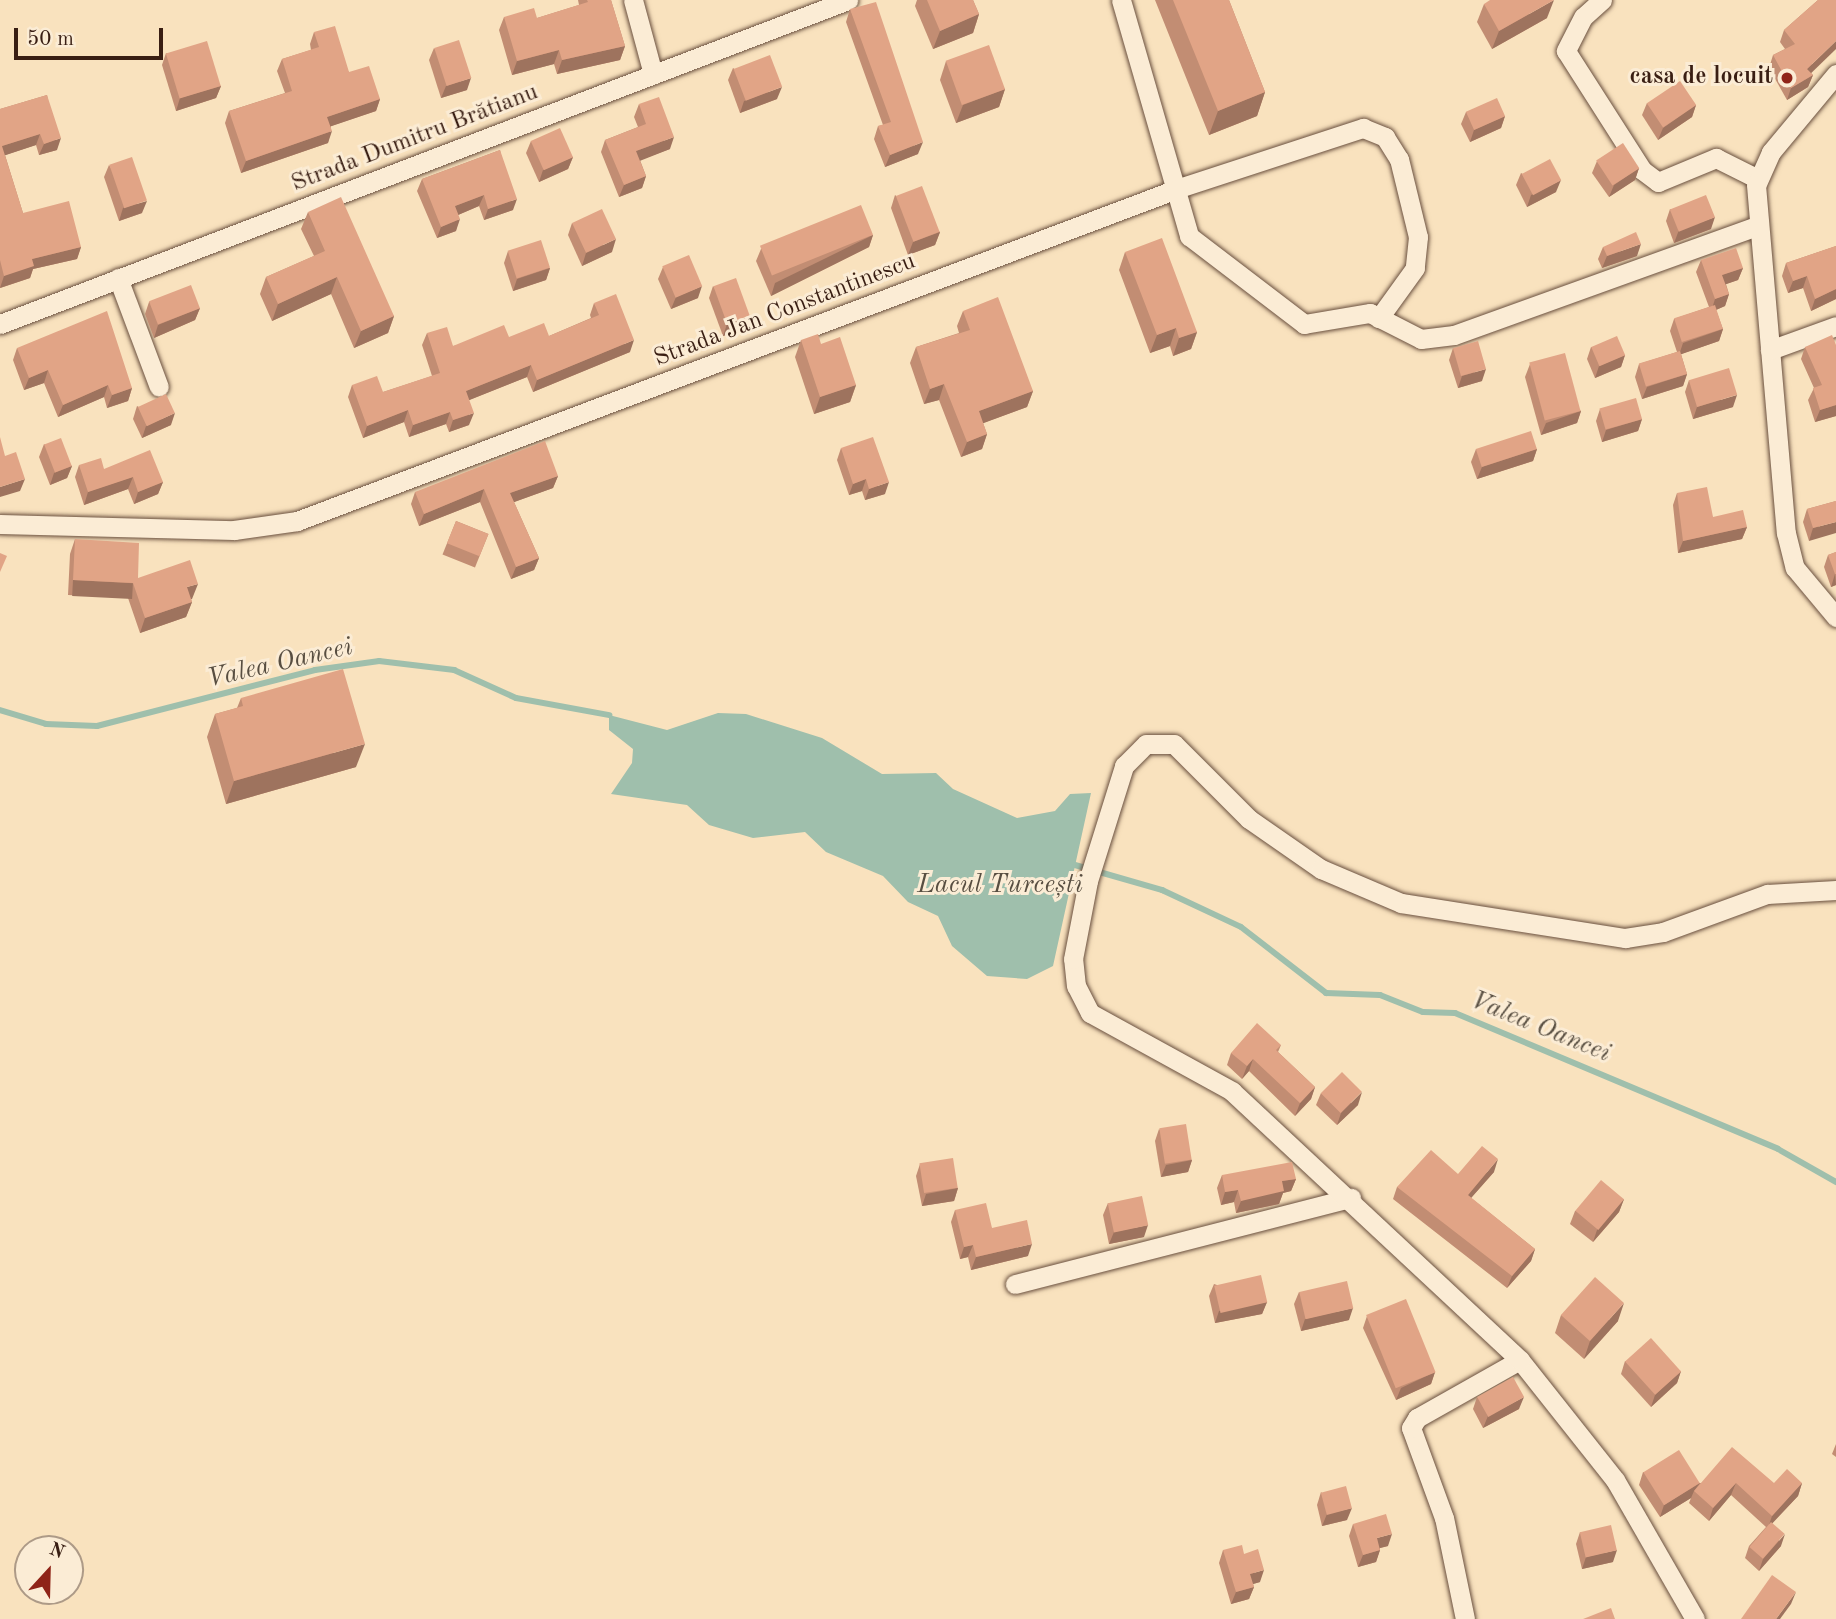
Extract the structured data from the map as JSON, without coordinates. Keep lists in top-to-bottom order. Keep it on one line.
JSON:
{"streets":{"street":["Strada Dumitru Brătianu","Strada Jan Constantinescu"]},"water":["Valea Oancei","Lacul Turcești"],"places":["casa de locuit"],"scale_bar":"50 m","north":"top"}
